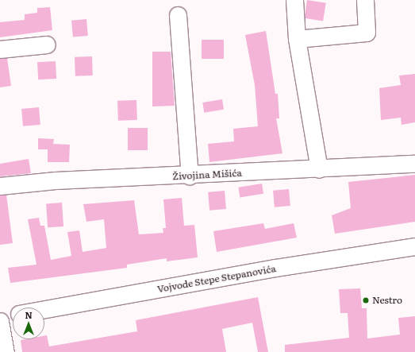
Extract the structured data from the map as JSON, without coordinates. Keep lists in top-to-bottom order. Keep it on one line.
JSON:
{"streets":{"street":["Živojina Mišića","Vojvode Stepe Stepanovića"]},"places":["Nestro"],"north":"top"}
